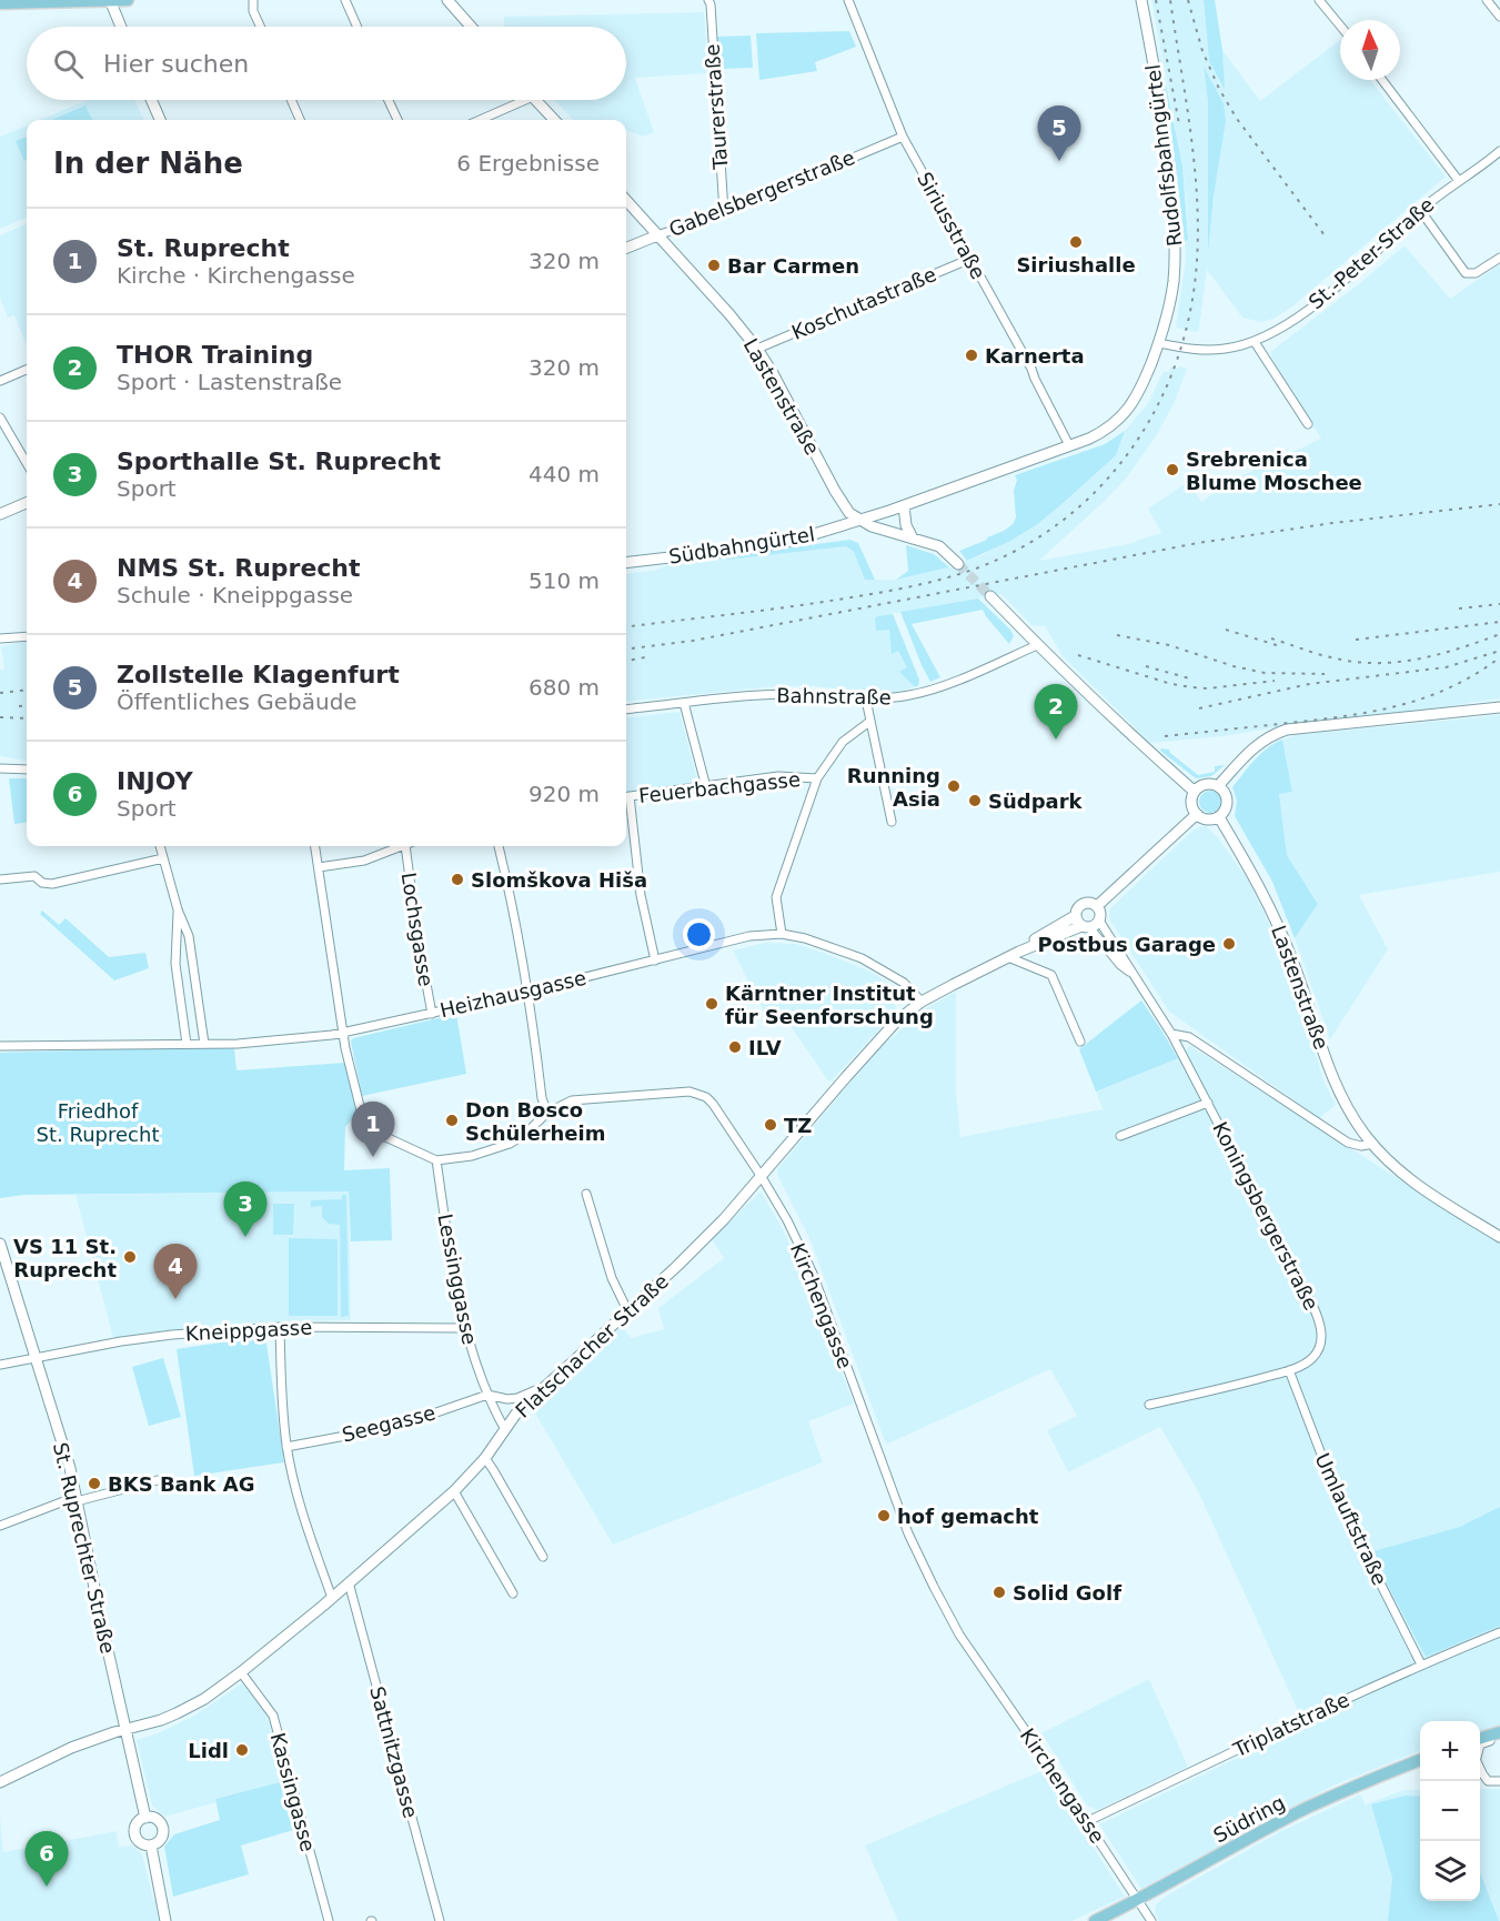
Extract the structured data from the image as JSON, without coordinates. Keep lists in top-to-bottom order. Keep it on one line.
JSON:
{"streets":{"main road":["Südring"],"street":["Taurerstraße","Rudolfsbahngürtel","Gabelsbergerstraße","Siriusstraße","St.-Peter-Straße","Koschutastraße","Lastenstraße","Südbahngürtel","Bahnstraße","Feuerbachgasse","Lochsgasse","Heizhausgasse","Koningsbergerstraße","Lessinggasse","Kirchengasse","Kneippgasse","Flatschacher Straße","Seegasse","Umlauftstraße","St. Ruprechter Straße","Triplatstraße","Sattnitzgasse","Kassingasse"]},"crossings":[["Taurerstraße","Gabelsbergerstraße"],["Rudolfsbahngürtel","Siriusstraße"],["Rudolfsbahngürtel","St.-Peter-Straße"],["Rudolfsbahngürtel","Lastenstraße"],["Rudolfsbahngürtel","Südbahngürtel"],["Gabelsbergerstraße","Siriusstraße"],["Gabelsbergerstraße","Lastenstraße"],["Siriusstraße","Koschutastraße"],["Koschutastraße","Lastenstraße"],["Lastenstraße","Südbahngürtel"],["Lochsgasse","Heizhausgasse"],["Heizhausgasse","Flatschacher Straße"],["Koningsbergerstraße","Flatschacher Straße"],["Koningsbergerstraße","Umlauftstraße"],["Lessinggasse","Kirchengasse"],["Lessinggasse","Kneippgasse"],["Lessinggasse","Flatschacher Straße"],["Lessinggasse","Seegasse"],["Kirchengasse","Flatschacher Straße"],["Kirchengasse","Triplatstraße"],["Kirchengasse","Südring"],["Kneippgasse","St. Ruprechter Straße"],["Flatschacher Straße","St. Ruprechter Straße"],["Flatschacher Straße","Sattnitzgasse"],["Flatschacher Straße","Kassingasse"],["Umlauftstraße","Triplatstraße"]],"parks":["Friedhof St. Ruprecht"],"places":["Siriushalle","Bar Carmen","Karnerta","Srebrenica Blume Moschee","Running Asia","Südpark","Slomškova Hiša","Postbus Garage","Kärntner Institut für Seenforschung","ILV","Don Bosco Schülerheim","TZ","VS 11 St. Ruprecht","BKS Bank AG","hof gemacht","Solid Golf","Lidl"],"north":"top","page":{"search":"Hier suchen","pins":["5","2","1","3","4","6"],"heading":["In der Nähe","6 Ergebnisse"],"list":[{"mark":"1","name":"St. Ruprecht","note":"Kirche · Kirchengasse","value":"320 m"},{"mark":"2","name":"THOR Training","note":"Sport · Lastenstraße","value":"320 m"},{"mark":"3","name":"Sporthalle St. Ruprecht","note":"Sport","value":"440 m"},{"mark":"4","name":"NMS St. Ruprecht","note":"Schule · Kneippgasse","value":"510 m"},{"mark":"5","name":"Zollstelle Klagenfurt","note":"Öffentliches Gebäude","value":"680 m"},{"mark":"6","name":"INJOY","note":"Sport","value":"920 m"}],"map_buttons":["+","−"]}}
